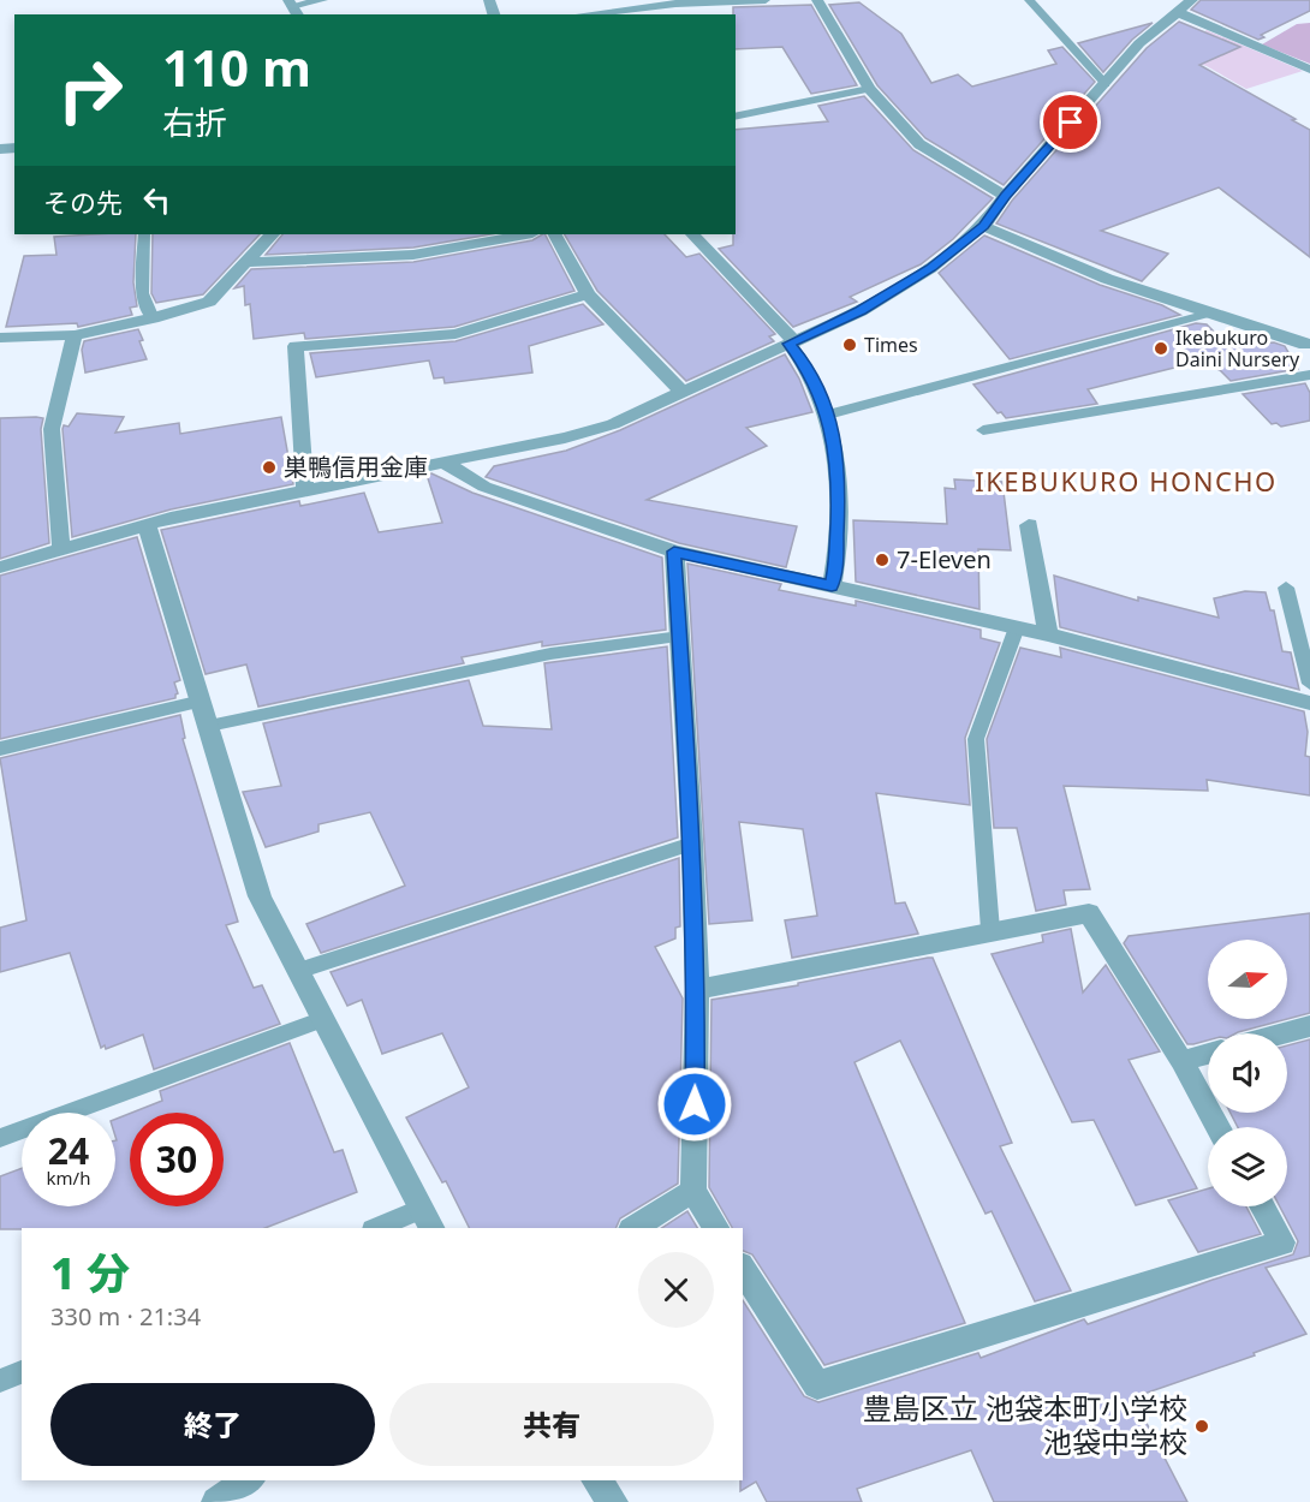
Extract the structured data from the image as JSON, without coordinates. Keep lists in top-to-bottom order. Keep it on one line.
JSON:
{"districts":["IKEBUKURO HONCHO"],"places":["Times","Ikebukuro Daini Nursery","巣鴨信用金庫","7-Eleven","豊島区立 池袋本町小学校 池袋中学校"],"north":"right","page":{"turn":["110 m","右折"],"then":"その先","speed":"24 km/h","limit":"30","heading":["1 分","330 m · 21:34"],"buttons":["終了","共有"]}}
